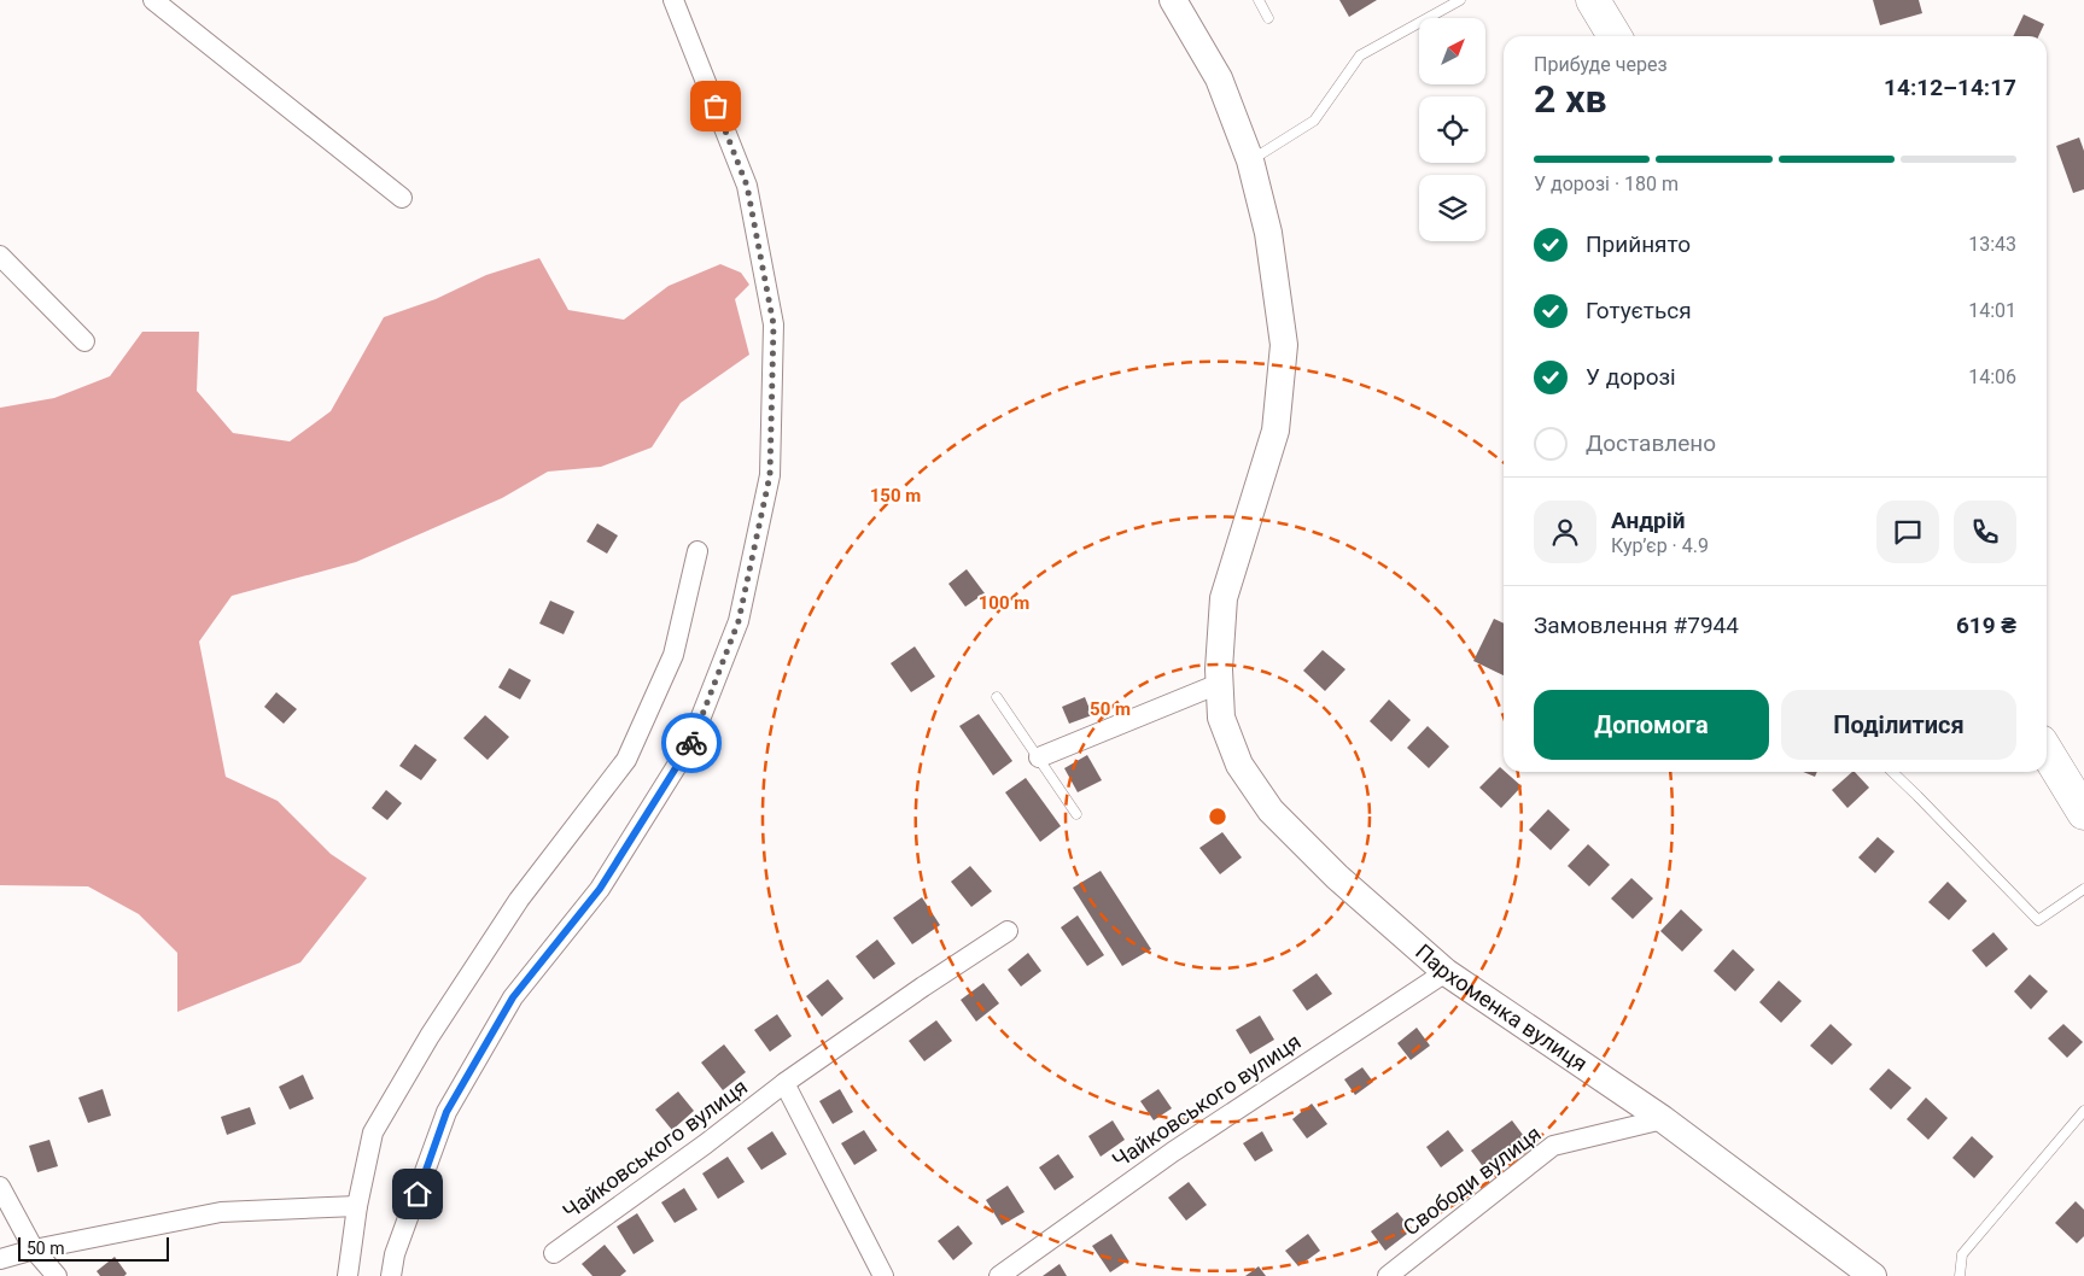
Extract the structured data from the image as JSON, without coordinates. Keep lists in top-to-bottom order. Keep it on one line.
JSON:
{"streets":{"main road":["Пархоменка вулиця"],"street":["Чайковського вулиця","Свободи вулиця"]},"crossings":[["Пархоменка вулиця","Чайковського вулиця"],["Пархоменка вулиця","Свободи вулиця"]],"scale_bar":"50 m","north":"top right","page":{"heading":["2 хв","Прибуде через","14:12–14:17"],"panel":["Андрій","Кур’єр · 4.9","Замовлення #7944","619 ₴"],"bar":"У дорозі · 180 m","list":[["Прийнято","13:43"],["Готується","14:01"],["У дорозі","14:06"],"Доставлено"],"buttons":["Допомога","Поділитися"],"scale":"50 m"},"rings":["150 m","100 m","50 m"]}
